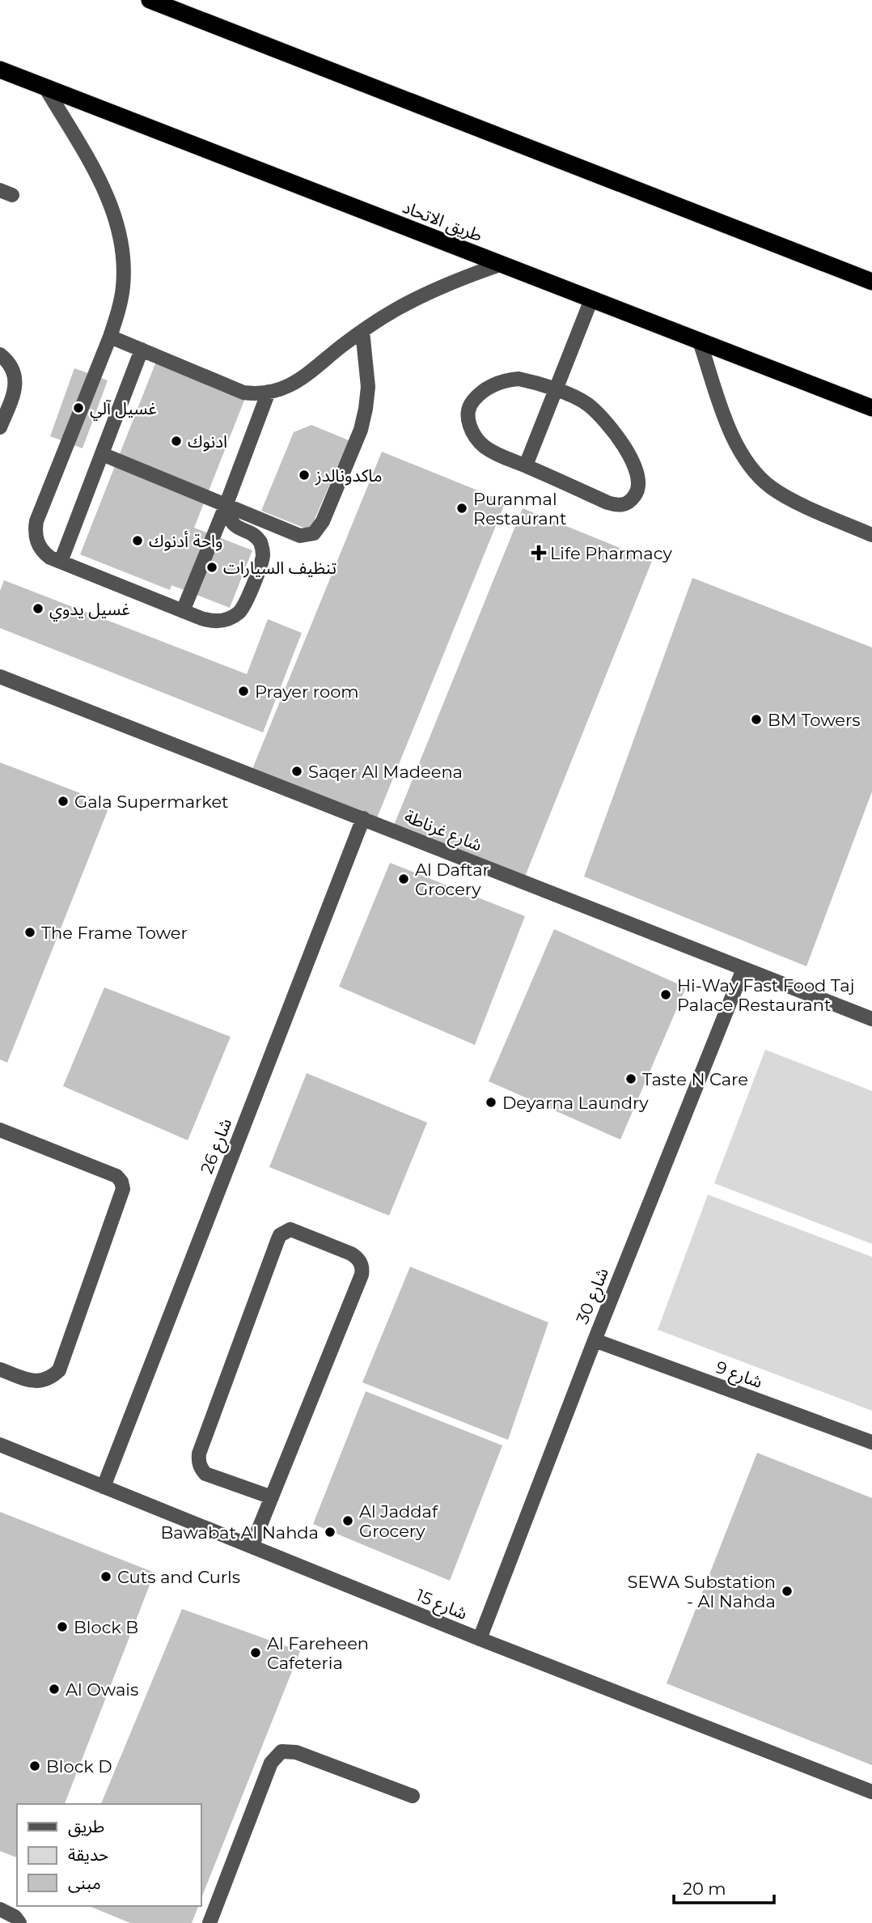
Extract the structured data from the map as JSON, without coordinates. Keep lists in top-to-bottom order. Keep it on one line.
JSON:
{"streets":{"highway":["طريق الاتحاد"],"street":["شارع غرناطة","شارع 26","شارع 30","شارع 9","شارع 15"]},"crossings":[["شارع غرناطة","شارع 26"],["شارع غرناطة","شارع 30"],["شارع 26","شارع 15"],["شارع 30","شارع 9"],["شارع 30","شارع 15"]],"places":{"other":["غسيل آلي","ادنوك","ماكدونالدز","Puranmal Restaurant","واحة أدنوك","تنظيف السيارات","غسيل يدوي","Prayer room","BM Towers","Saqer Al Madeena","Gala Supermarket","Al Daftar Grocery","The Frame Tower","Hi-Way Fast Food Taj Palace Restaurant","Taste N Care","Deyarna Laundry","Al Jaddaf Grocery","Bawabat Al Nahda","Cuts and Curls","SEWA Substation - Al Nahda","Block B","Al Fareheen Cafeteria","Al Owais","Block D"],"health":["Life Pharmacy"]},"legend":["طريق","حديقة","مبنى"],"scale_bar":"20 m"}
